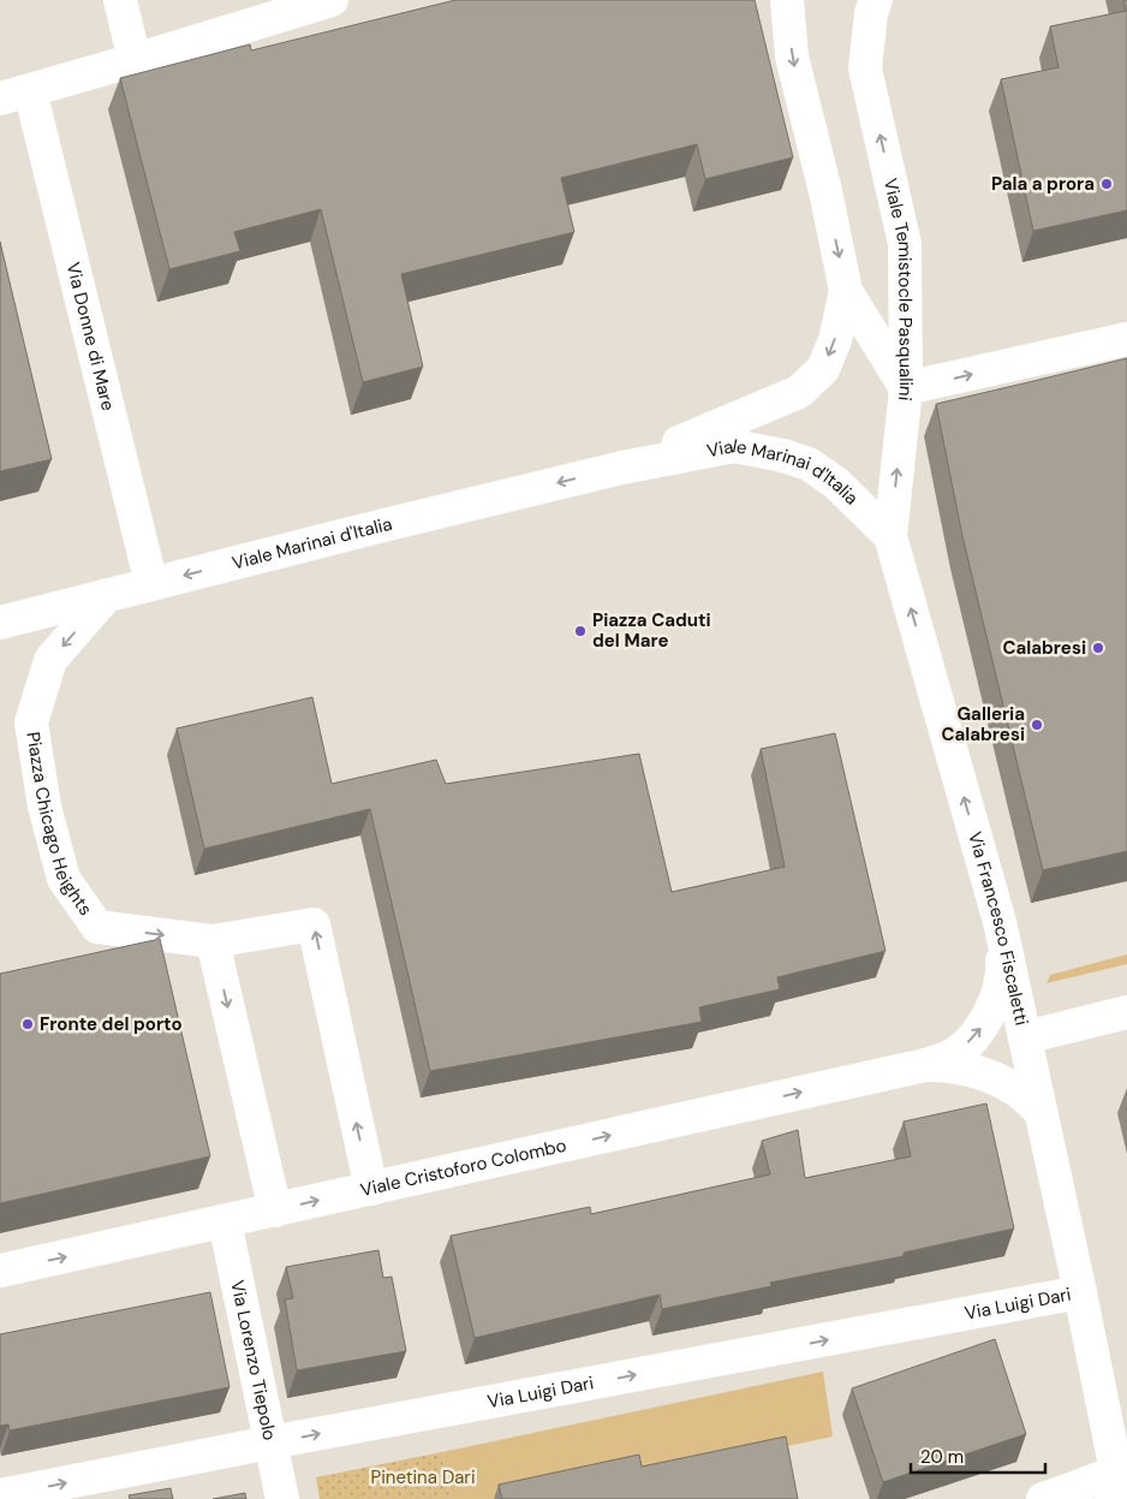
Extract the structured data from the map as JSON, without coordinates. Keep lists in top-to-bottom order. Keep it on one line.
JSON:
{"streets":{"street":["Viale Temistocle Pasqualini","Via Donne di Mare","Viale Marinai d'Italia","Piazza Chicago Heights","Via Francesco Fiscaletti","Viale Cristoforo Colombo","Via Luigi Dari","Via Lorenzo Tiepolo"]},"crossings":[["Viale Temistocle Pasqualini","Viale Marinai d'Italia"],["Viale Temistocle Pasqualini","Via Francesco Fiscaletti"],["Via Donne di Mare","Viale Marinai d'Italia"],["Viale Marinai d'Italia","Piazza Chicago Heights"],["Viale Marinai d'Italia","Via Francesco Fiscaletti"],["Via Francesco Fiscaletti","Viale Cristoforo Colombo"],["Via Francesco Fiscaletti","Via Luigi Dari"],["Viale Cristoforo Colombo","Via Lorenzo Tiepolo"],["Via Luigi Dari","Via Lorenzo Tiepolo"]],"one_way":["Viale Marinai d'Italia","Via Francesco Fiscaletti","Viale Cristoforo Colombo","Via Luigi Dari"],"parks":["Pinetina Dari"],"places":["Pala a prora","Piazza Caduti del Mare","Calabresi","Galleria Calabresi","Fronte del porto"],"scale_bar":"20 m"}
